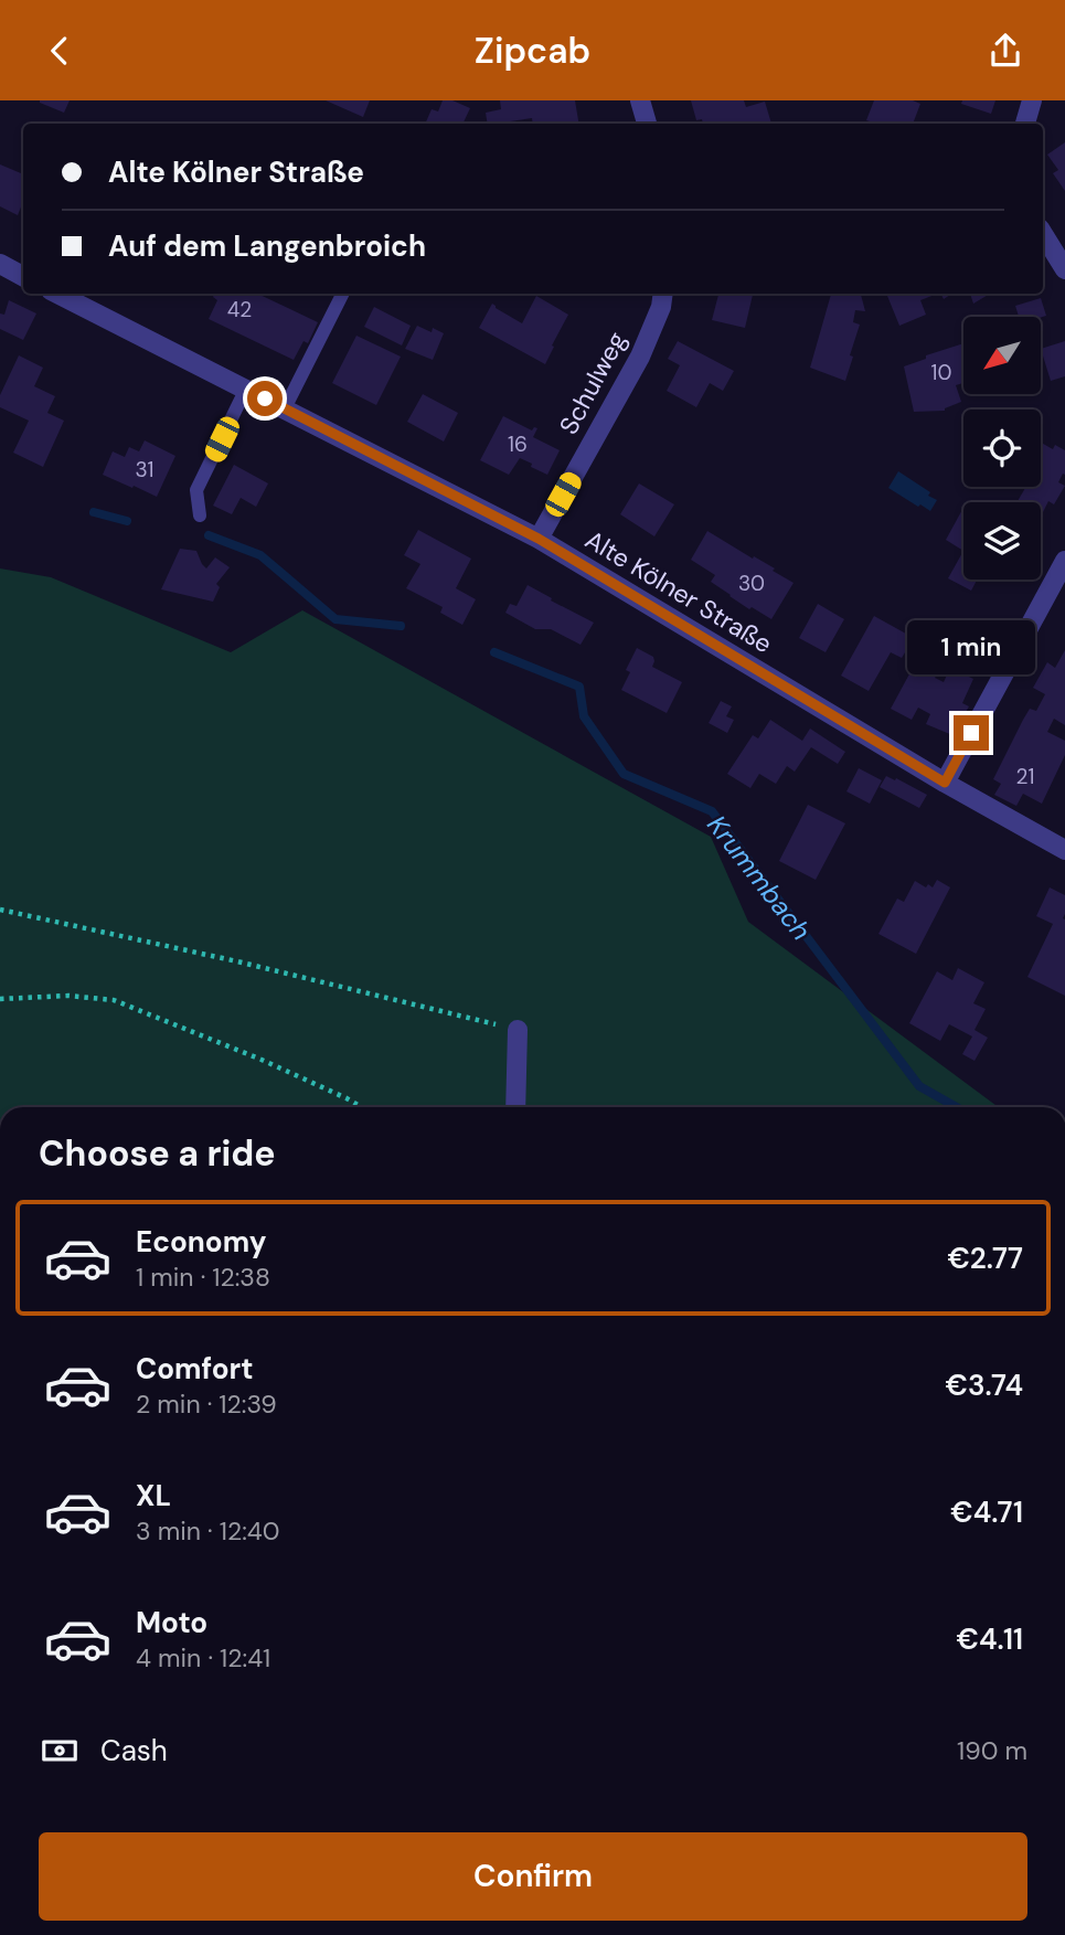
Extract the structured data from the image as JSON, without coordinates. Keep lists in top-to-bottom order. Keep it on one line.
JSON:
{"streets":{"street":["Schulweg","Alte Kölner Straße"]},"crossings":[["Schulweg","Alte Kölner Straße"]],"water":["Krummbach"],"house_numbers":["42","10","16","31","30","21"],"north":"bottom left","page":{"header":"Zipcab","banner":["Alte Kölner Straße","Auf dem Langenbroich"],"bubble":"1 min","heading":"Choose a ride","list":[{"name":"Economy","note":"1 min · 12:38","value":"€2.77"},{"name":"Comfort","note":"2 min · 12:39","value":"€3.74"},{"name":"XL","note":"3 min · 12:40","value":"€4.71"},{"name":"Moto","note":"4 min · 12:41","value":"€4.11"}],"pay":["Cash","190 m"],"buttons":"Confirm"}}
